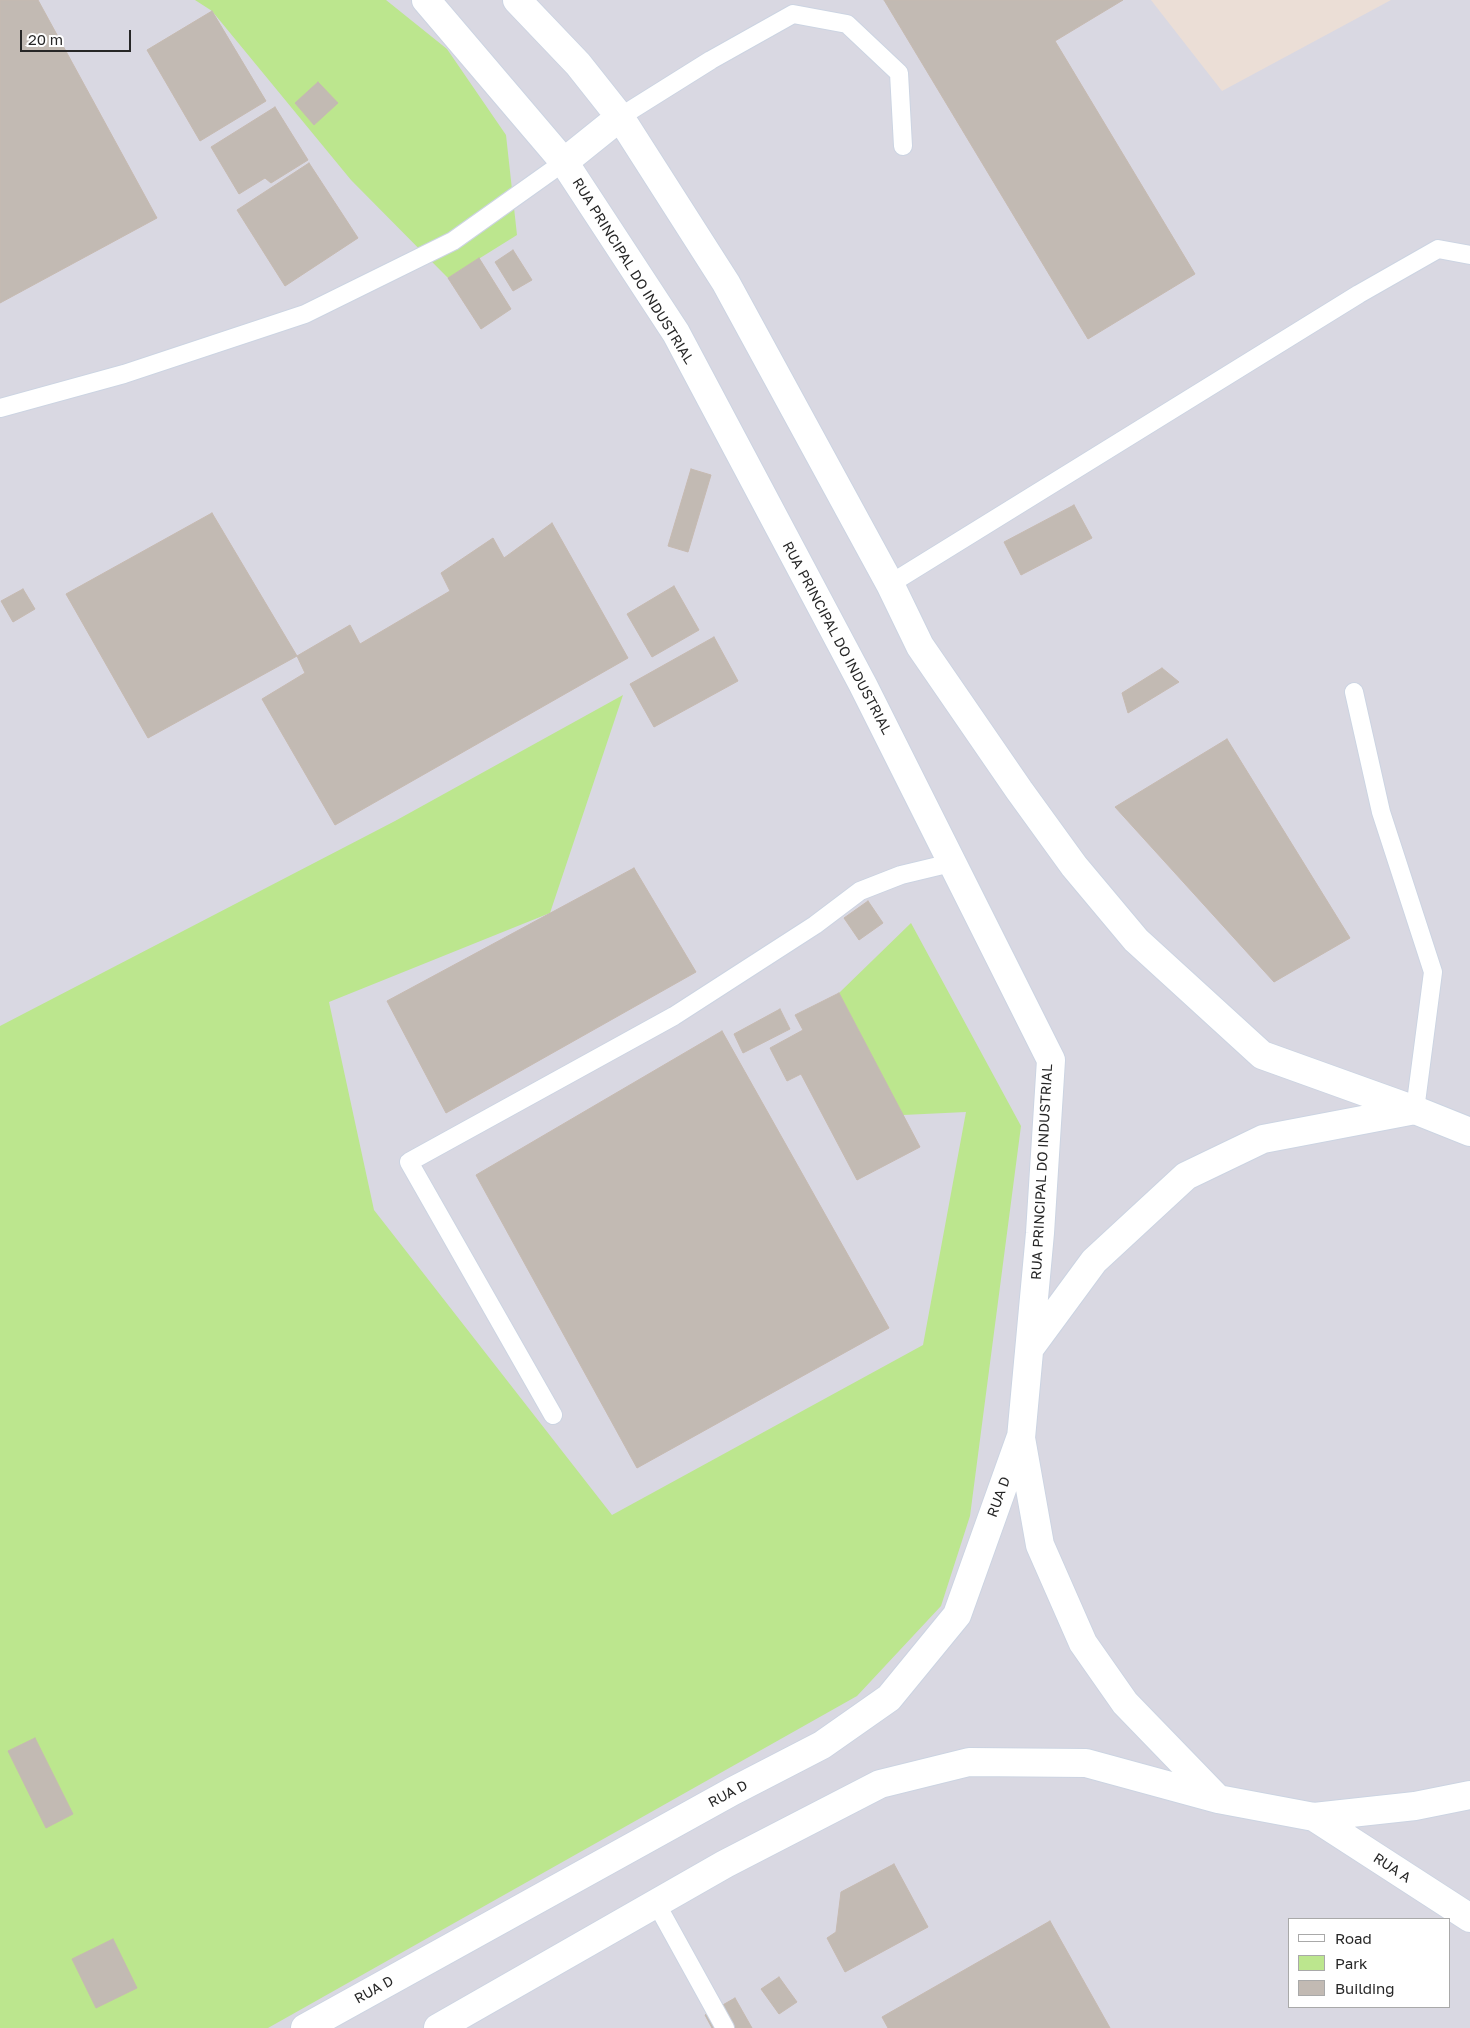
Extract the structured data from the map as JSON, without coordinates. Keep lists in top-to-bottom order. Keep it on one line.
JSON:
{"streets":{"street":["RUA PRINCIPAL DO INDUSTRIAL","RUA D","RUA A"]},"crossings":[["RUA PRINCIPAL DO INDUSTRIAL","RUA D"]],"legend":["Road","Park","Building"],"scale_bar":"20 m"}
